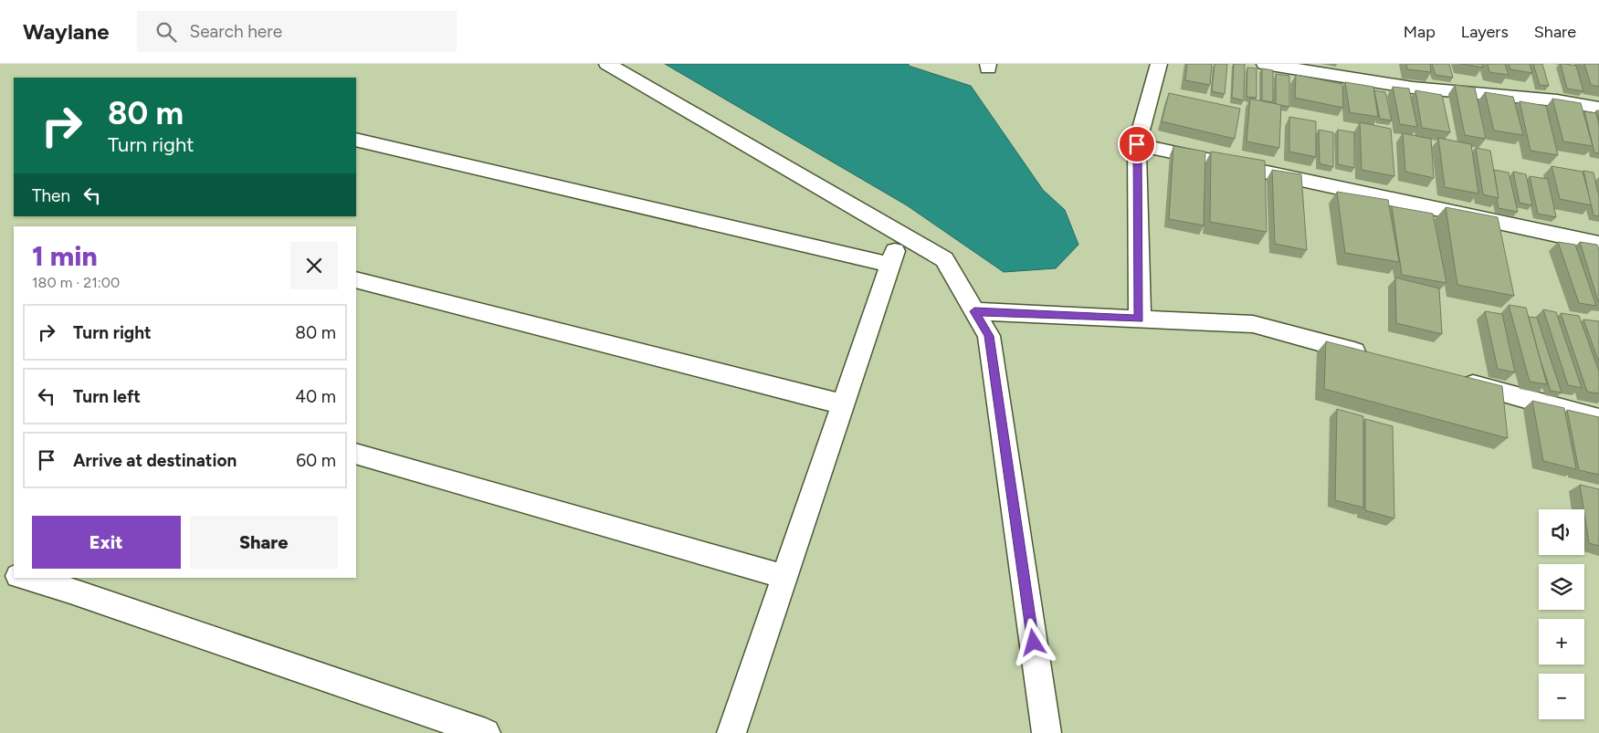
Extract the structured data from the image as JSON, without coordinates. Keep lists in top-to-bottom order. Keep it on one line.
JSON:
{"page":{"header":"Waylane","search":"Search here","nav":["Map","Layers","Share"],"turn":["80 m","Turn right"],"then":"Then","heading":["1 min","180 m · 21:00"],"list":[{"name":"Turn right","value":"80 m"},{"name":"Turn left","value":"40 m"},{"name":"Arrive at destination","value":"60 m"}],"buttons":["Exit","Share"],"map_buttons":["+","−"]}}
